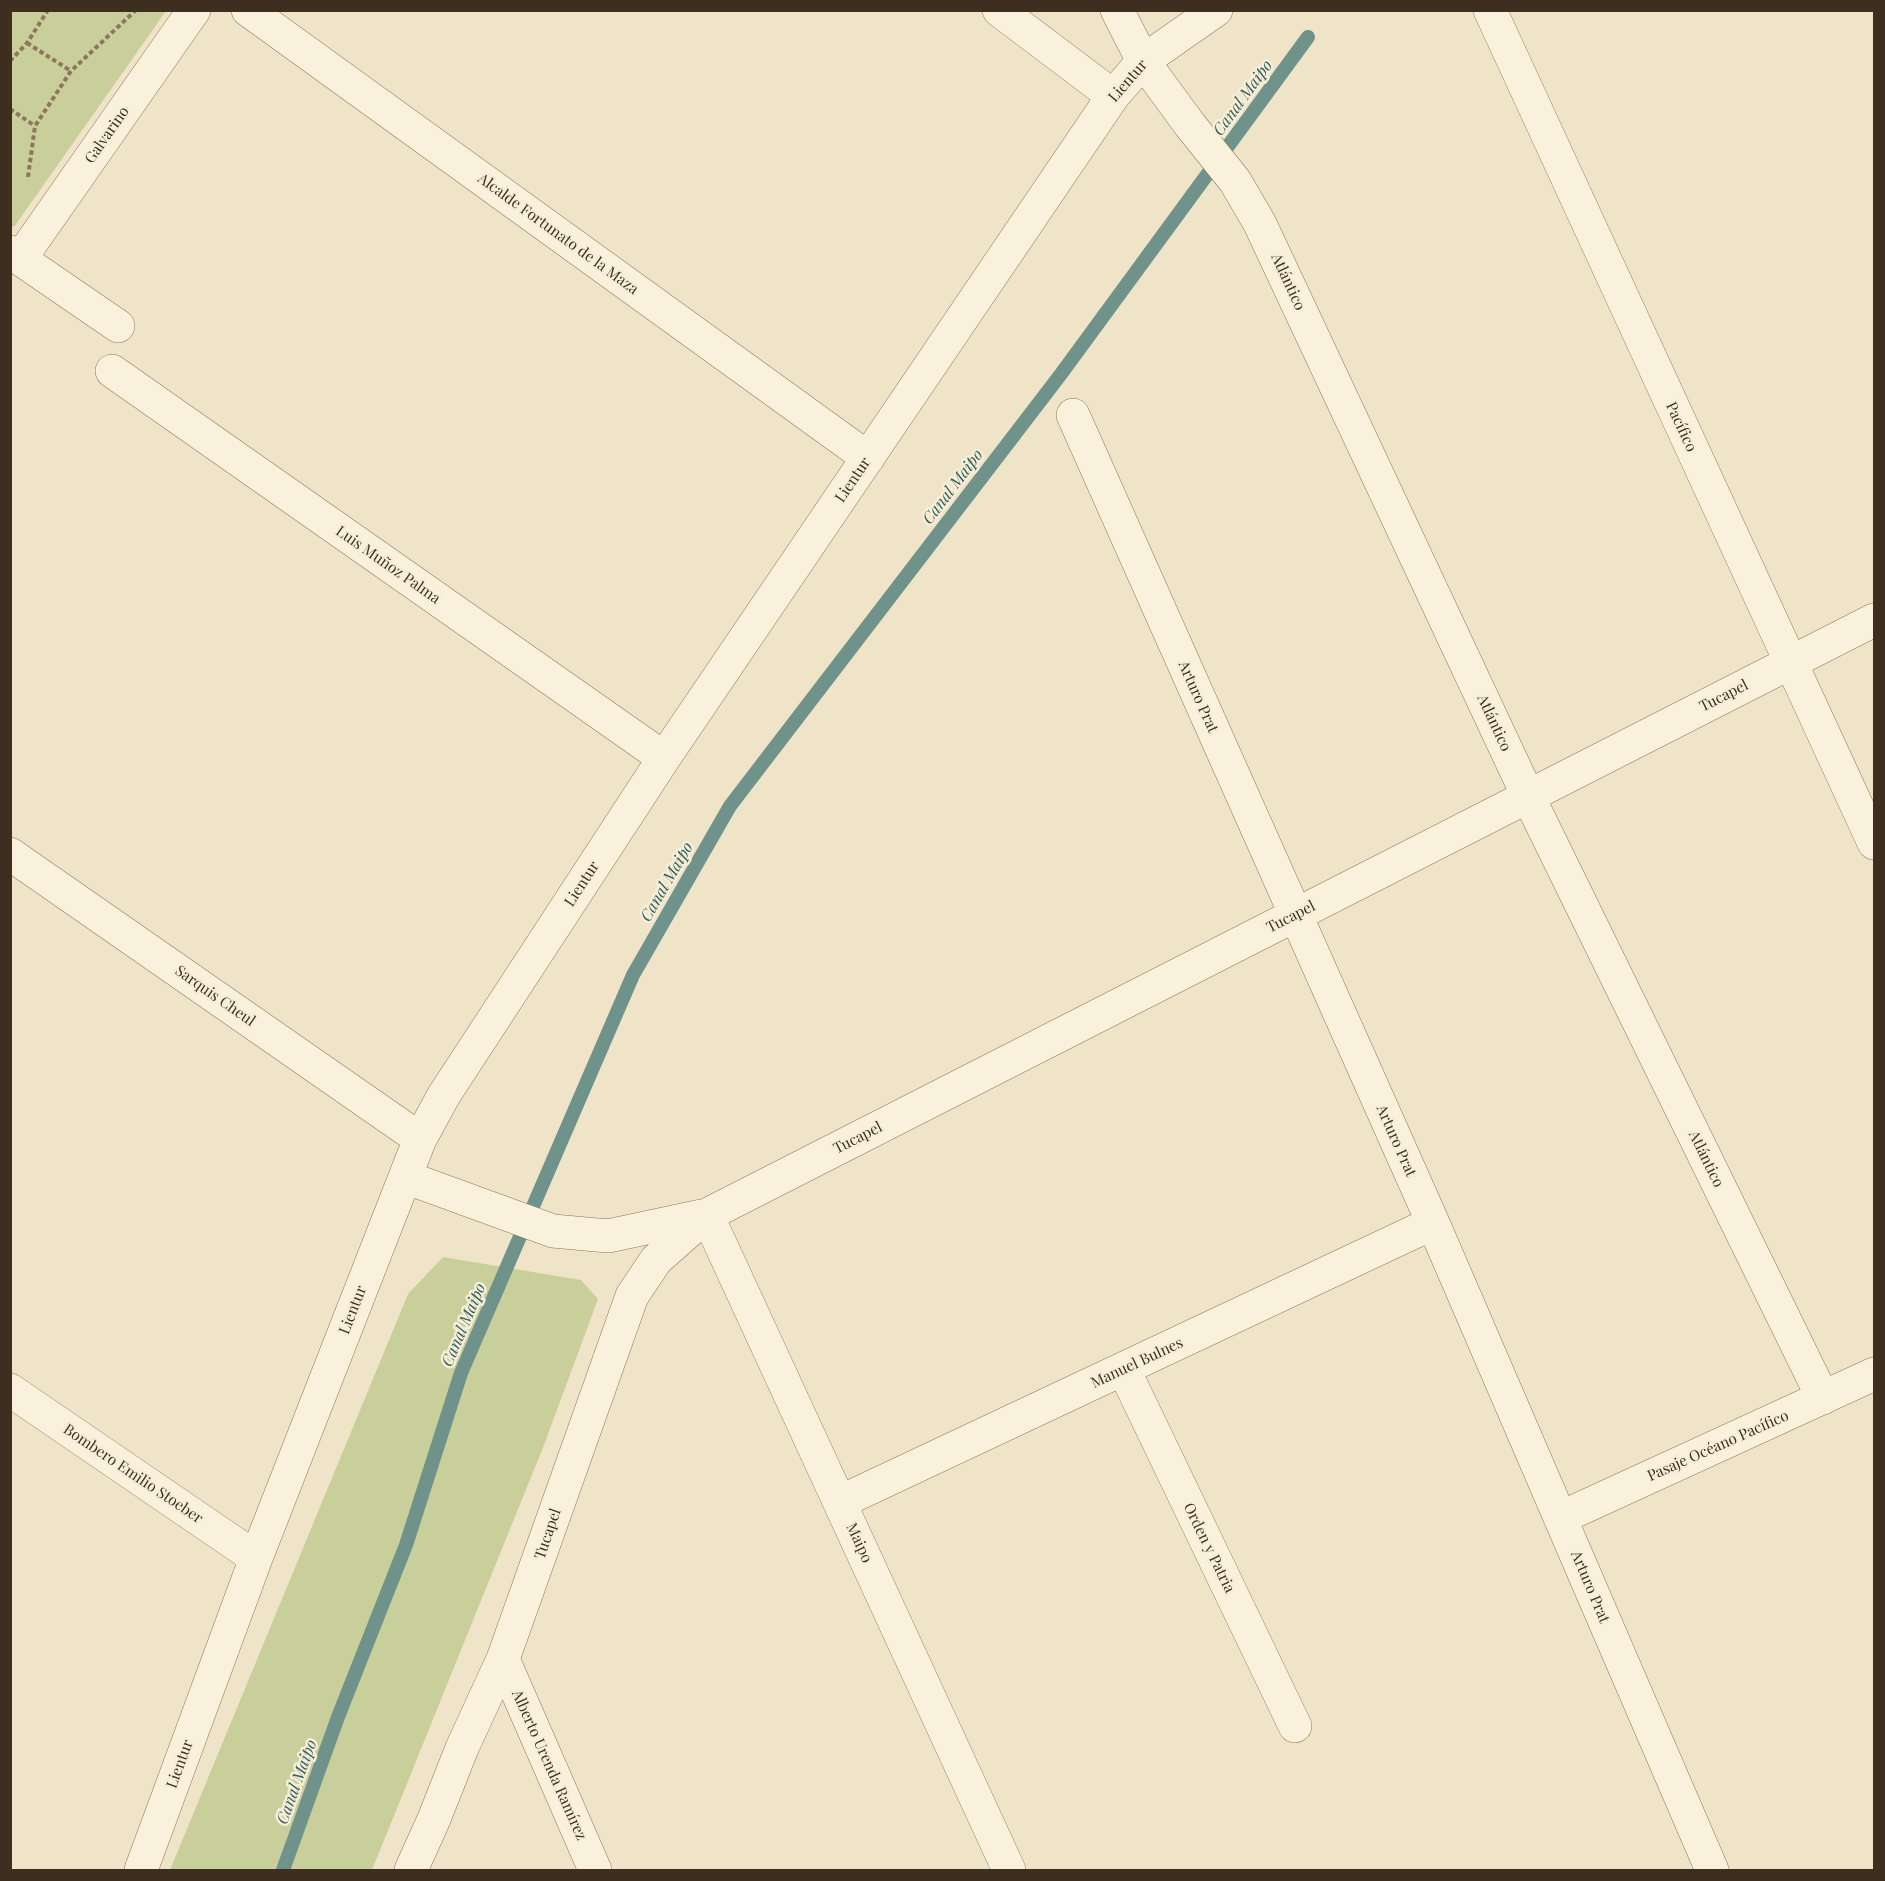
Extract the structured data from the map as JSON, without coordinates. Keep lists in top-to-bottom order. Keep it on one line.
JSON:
{"streets":{"street":["Lientur","Galvarino","Alcalde Fortunato de la Maza","Atlántico","Pacífico","Luis Muñoz Palma","Tucapel","Arturo Prat","Sarquis Cheul","Manuel Bulnes","Pasaje Océano Pacífico","Bombero Emilio Stoeber","Maipo","Orden y Patria","Alberto Urenda Ramírez"]},"crossings":[["Lientur","Alcalde Fortunato de la Maza"],["Lientur","Atlántico"],["Lientur","Luis Muñoz Palma"],["Lientur","Tucapel"],["Lientur","Sarquis Cheul"],["Lientur","Bombero Emilio Stoeber"],["Atlántico","Tucapel"],["Atlántico","Pasaje Océano Pacífico"],["Pacífico","Tucapel"],["Tucapel","Arturo Prat"],["Tucapel","Maipo"],["Tucapel","Alberto Urenda Ramírez"],["Arturo Prat","Manuel Bulnes"],["Arturo Prat","Pasaje Océano Pacífico"],["Manuel Bulnes","Maipo"],["Manuel Bulnes","Orden y Patria"]],"water":["Canal Maipo"]}
